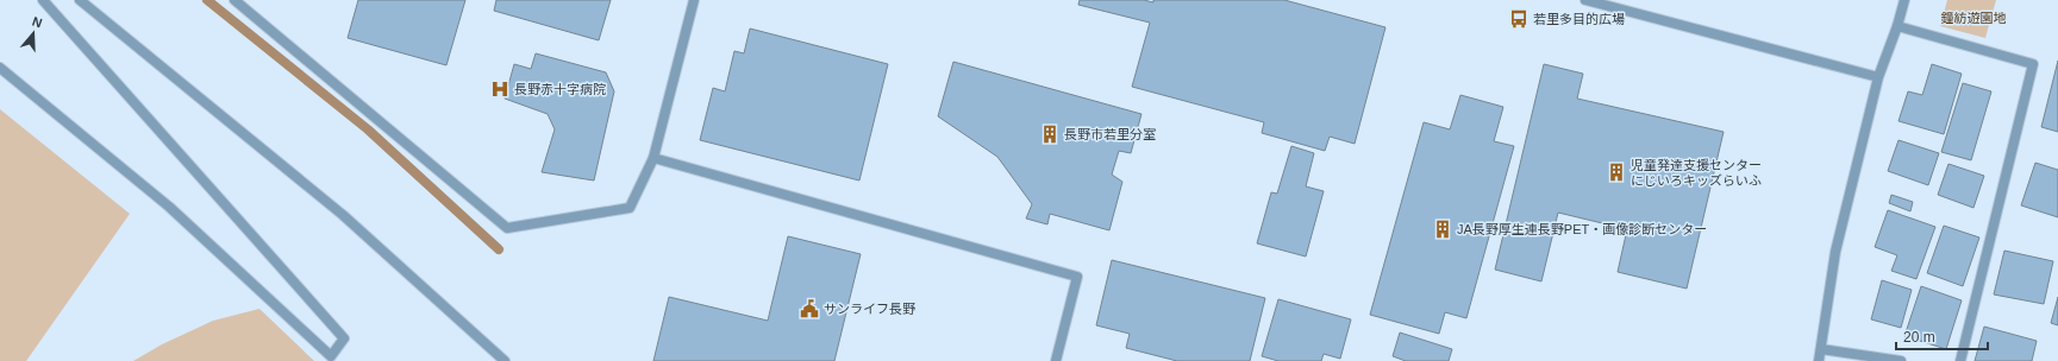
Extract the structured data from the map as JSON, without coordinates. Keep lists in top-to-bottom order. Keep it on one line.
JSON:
{"parks":["鐘紡遊園地"],"places":{"bus stop":["若里多目的広場"],"hospital":["長野赤十字病院"],"building":["長野市若里分室","児童発達支援センター にじいろキッズらいふ","JA長野厚生連長野PET・画像診断センター"],"public building":["サンライフ長野"]},"scale_bar":"20 m","north":"top"}
